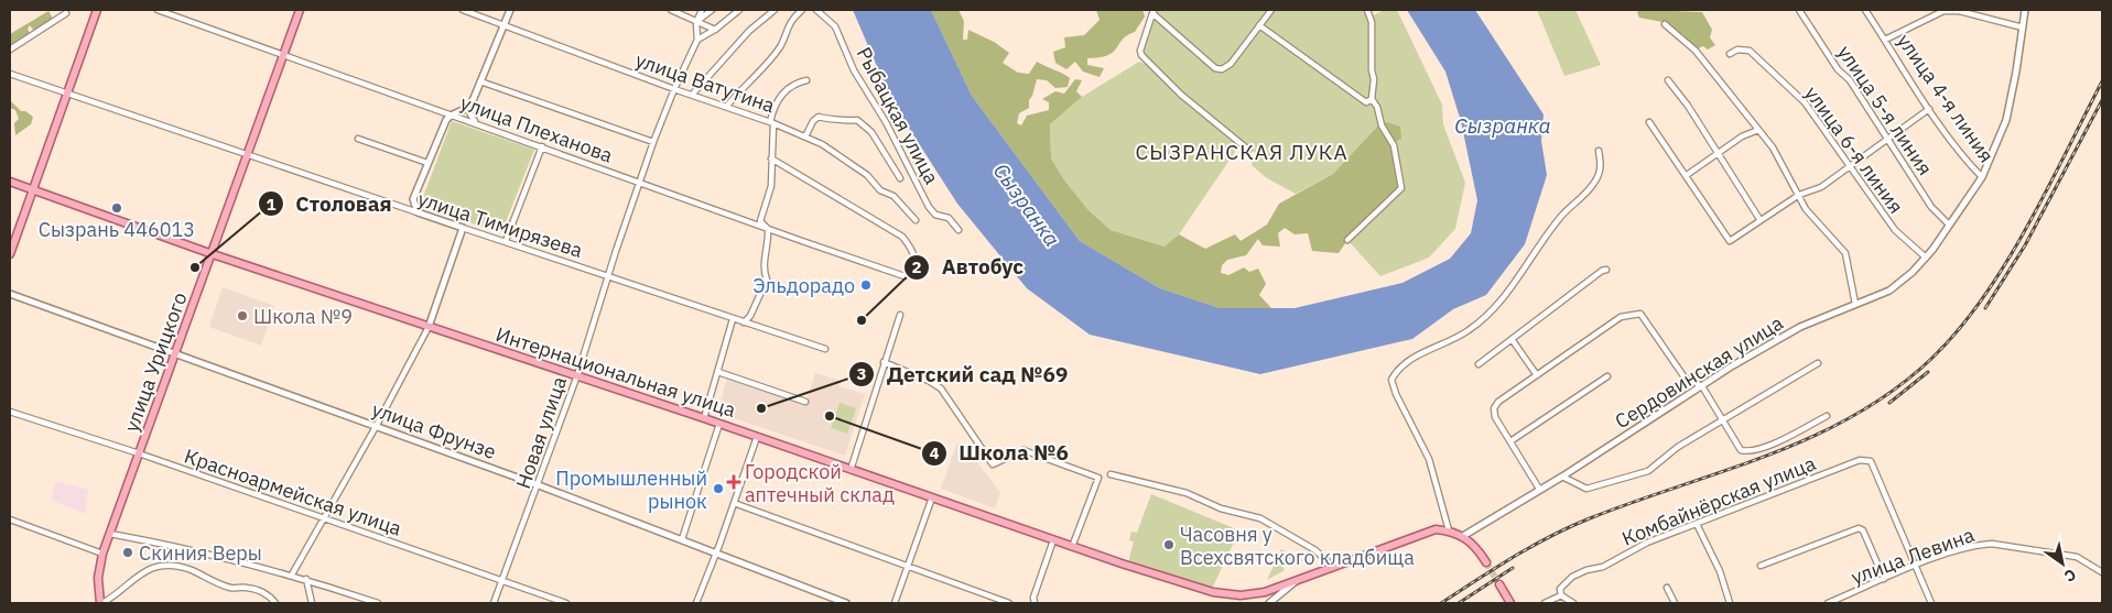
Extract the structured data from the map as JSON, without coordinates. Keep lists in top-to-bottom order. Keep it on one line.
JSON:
{"streets":{"main road":["улица Урицкого","Интернациональная улица"],"street":["улица Ватутина","улица 4-я линия","улица 5-я линия","Рыбацкая улица","улица Плеханова","улица 6-я линия","улица Тимирязева","Сердовинская улица","улица Фрунзе","Новая улица","Красноармейская улица","Комбайнёрская улица","улица Левина"]},"crossings":[["улица Ватутина","Новая улица"],["улица 4-я линия","Сердовинская улица"],["улица 5-я линия","Сердовинская улица"],["улица Плеханова","улица Урицкого"],["улица Плеханова","Новая улица"],["улица 6-я линия","Сердовинская улица"],["улица Тимирязева","улица Урицкого"],["улица Тимирязева","Новая улица"],["улица Урицкого","Интернациональная улица"],["улица Урицкого","улица Фрунзе"],["улица Урицкого","Красноармейская улица"],["Интернациональная улица","Сердовинская улица"],["Интернациональная улица","Новая улица"],["улица Фрунзе","Новая улица"],["Новая улица","Красноармейская улица"],["Комбайнёрская улица","улица Левина"]],"districts":["СЫЗРАНСКАЯ ЛУКА"],"water":["Сызранка"],"places":{"other":["Сызрань 446013","Столовая","Эльдорадо","Школа №9","Автобус","Детский сад №69","Школа №6","Промышленный рынок","Часовня у Всехсвятского кладбища","Скиния Веры"],"health":["Городской аптечный склад"]},"north":"bottom right"}
